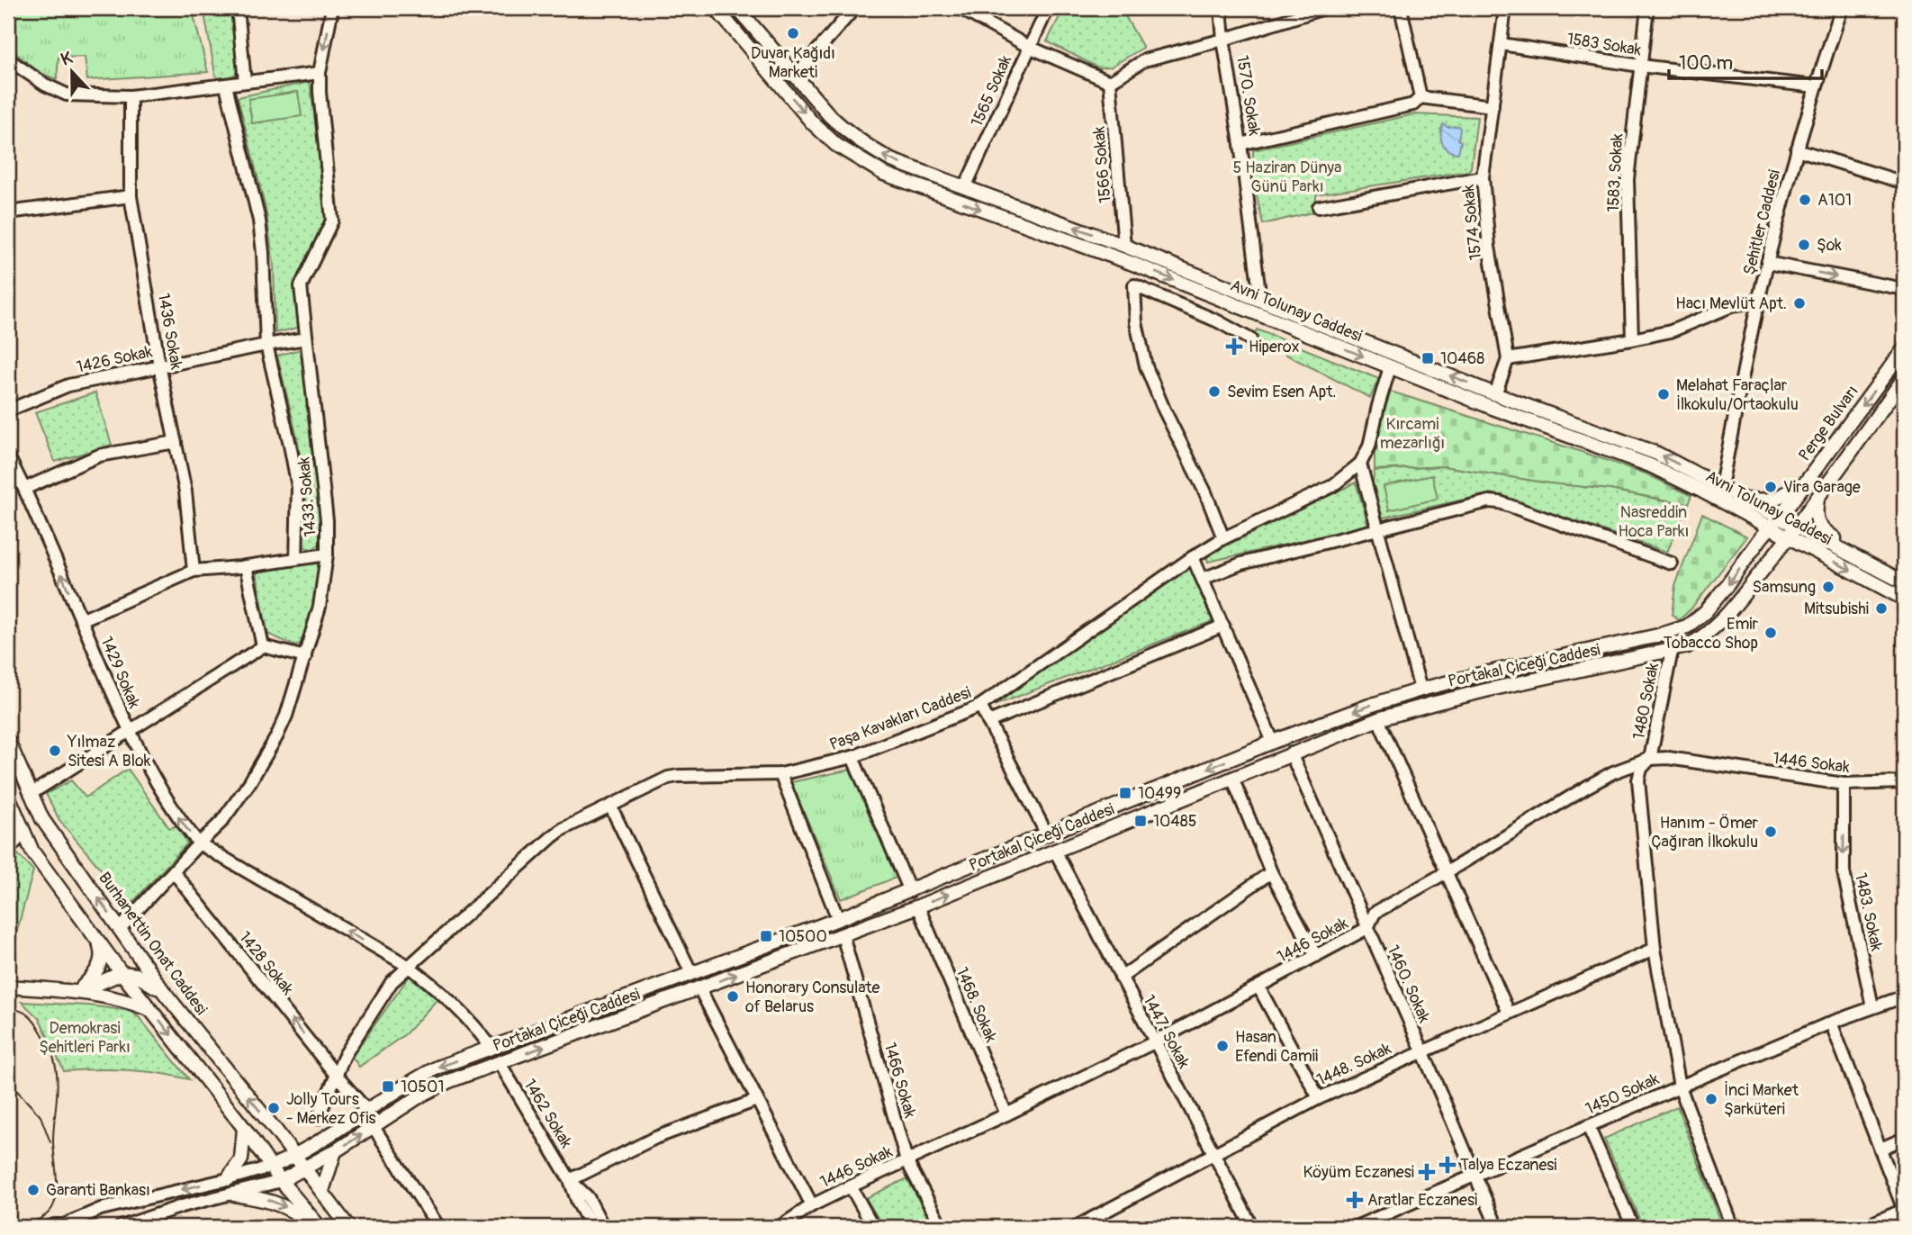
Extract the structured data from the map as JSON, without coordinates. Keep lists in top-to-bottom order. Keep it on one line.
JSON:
{"streets":{"main road":["Avni Tolunay Caddesi","Perge Bulvarı","Portakal Çiceği Caddesi","Burhanettin Onat Caddesi"],"street":["1583 Sokak","1565 Sokak","1570. Sokak","1566 Sokak","1583. Sokak","1574 Sokak","Şehitler Caddesi","1436 Sokak","1426 Sokak","1433. Sokak","1429 Sokak","1480 Sokak","Paşa Kavakları Caddesi","1446 Sokak","1483. Sokak","1428 Sokak","1460. Sokak","1468. Sokak","1447. Sokak","1448. Sokak","1466 Sokak","1450 Sokak","1462 Sokak"]},"crossings":[["1583 Sokak","1583. Sokak"],["1583 Sokak","1574 Sokak"],["1583 Sokak","Şehitler Caddesi"],["1565 Sokak","Avni Tolunay Caddesi"],["1570. Sokak","Avni Tolunay Caddesi"],["1566 Sokak","Avni Tolunay Caddesi"],["1574 Sokak","Avni Tolunay Caddesi"],["Şehitler Caddesi","Avni Tolunay Caddesi"],["Avni Tolunay Caddesi","Perge Bulvarı"],["Avni Tolunay Caddesi","Portakal Çiceği Caddesi"],["Avni Tolunay Caddesi","Paşa Kavakları Caddesi"],["1436 Sokak","1426 Sokak"],["1426 Sokak","1433. Sokak"],["Perge Bulvarı","Portakal Çiceği Caddesi"],["1433. Sokak","1429 Sokak"],["1433. Sokak","Burhanettin Onat Caddesi"],["1433. Sokak","1428 Sokak"],["Portakal Çiceği Caddesi","1429 Sokak"],["Portakal Çiceği Caddesi","1480 Sokak"],["Portakal Çiceği Caddesi","Burhanettin Onat Caddesi"],["Portakal Çiceği Caddesi","1428 Sokak"],["Portakal Çiceği Caddesi","1460. Sokak"],["Portakal Çiceği Caddesi","1468. Sokak"],["Portakal Çiceği Caddesi","1447. Sokak"],["Portakal Çiceği Caddesi","1466 Sokak"],["Portakal Çiceği Caddesi","1462 Sokak"],["1429 Sokak","Paşa Kavakları Caddesi"],["1480 Sokak","1446 Sokak"],["1480 Sokak","1448. Sokak"],["1480 Sokak","1450 Sokak"],["Paşa Kavakları Caddesi","1428 Sokak"],["1446 Sokak","1483. Sokak"],["1446 Sokak","1460. Sokak"],["1446 Sokak","1468. Sokak"],["1446 Sokak","1447. Sokak"],["1446 Sokak","1466 Sokak"],["1483. Sokak","1450 Sokak"],["1460. Sokak","1448. Sokak"],["1460. Sokak","1450 Sokak"],["1447. Sokak","1448. Sokak"]],"one_way":["1429 Sokak","1483. Sokak","1428 Sokak"],"parks":["5 Haziran Dünya Günü Parkı","Kırcami mezarlığı","Nasreddin Hoca Parkı","Demokrasi Şehitleri Parkı"],"places":{"other":["Duvar Kağıdı Marketi","A101","Şok","Hacı Mevlüt Apt.","Sevim Esen Apt.","Melahat Faraçlar İlkokulu/Ortaokulu","Vira Garage","Samsung","Mitsubishi","Emir Tobacco Shop","Yılmaz Sitesi A Blok","Hanım - Ömer Çağıran İlkokulu","Honorary Consulate of Belarus","Hasan Efendi Camii","İnci Market Şarküteri","Jolly Tours - Merkez Ofis","Garanti Bankası"],"health":["Hiperox","Talya Eczanesi","Köyüm Eczanesi","Aratlar Eczanesi"],"transit":["10468","10499","10485","10500","10501"]},"scale_bar":"100 m","north":"top"}
